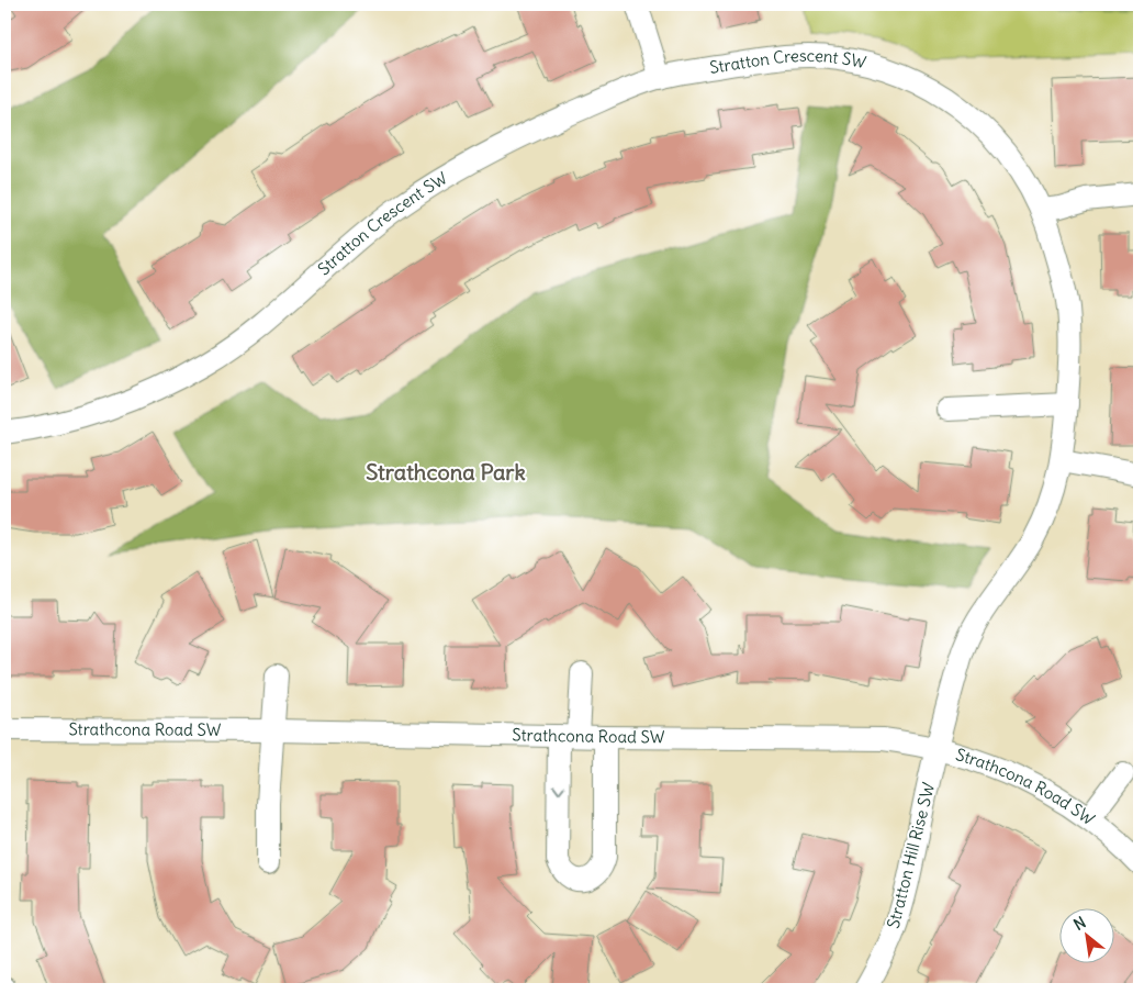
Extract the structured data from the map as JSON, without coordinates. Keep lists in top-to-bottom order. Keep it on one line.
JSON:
{"streets":{"street":["Stratton Crescent SW","Strathcona Road SW","Stratton Hill Rise SW"]},"crossings":[["Stratton Crescent SW","Strathcona Road SW"],["Stratton Crescent SW","Stratton Hill Rise SW"],["Strathcona Road SW","Stratton Hill Rise SW"]],"districts":["Strathcona Park"],"north":"top left"}
